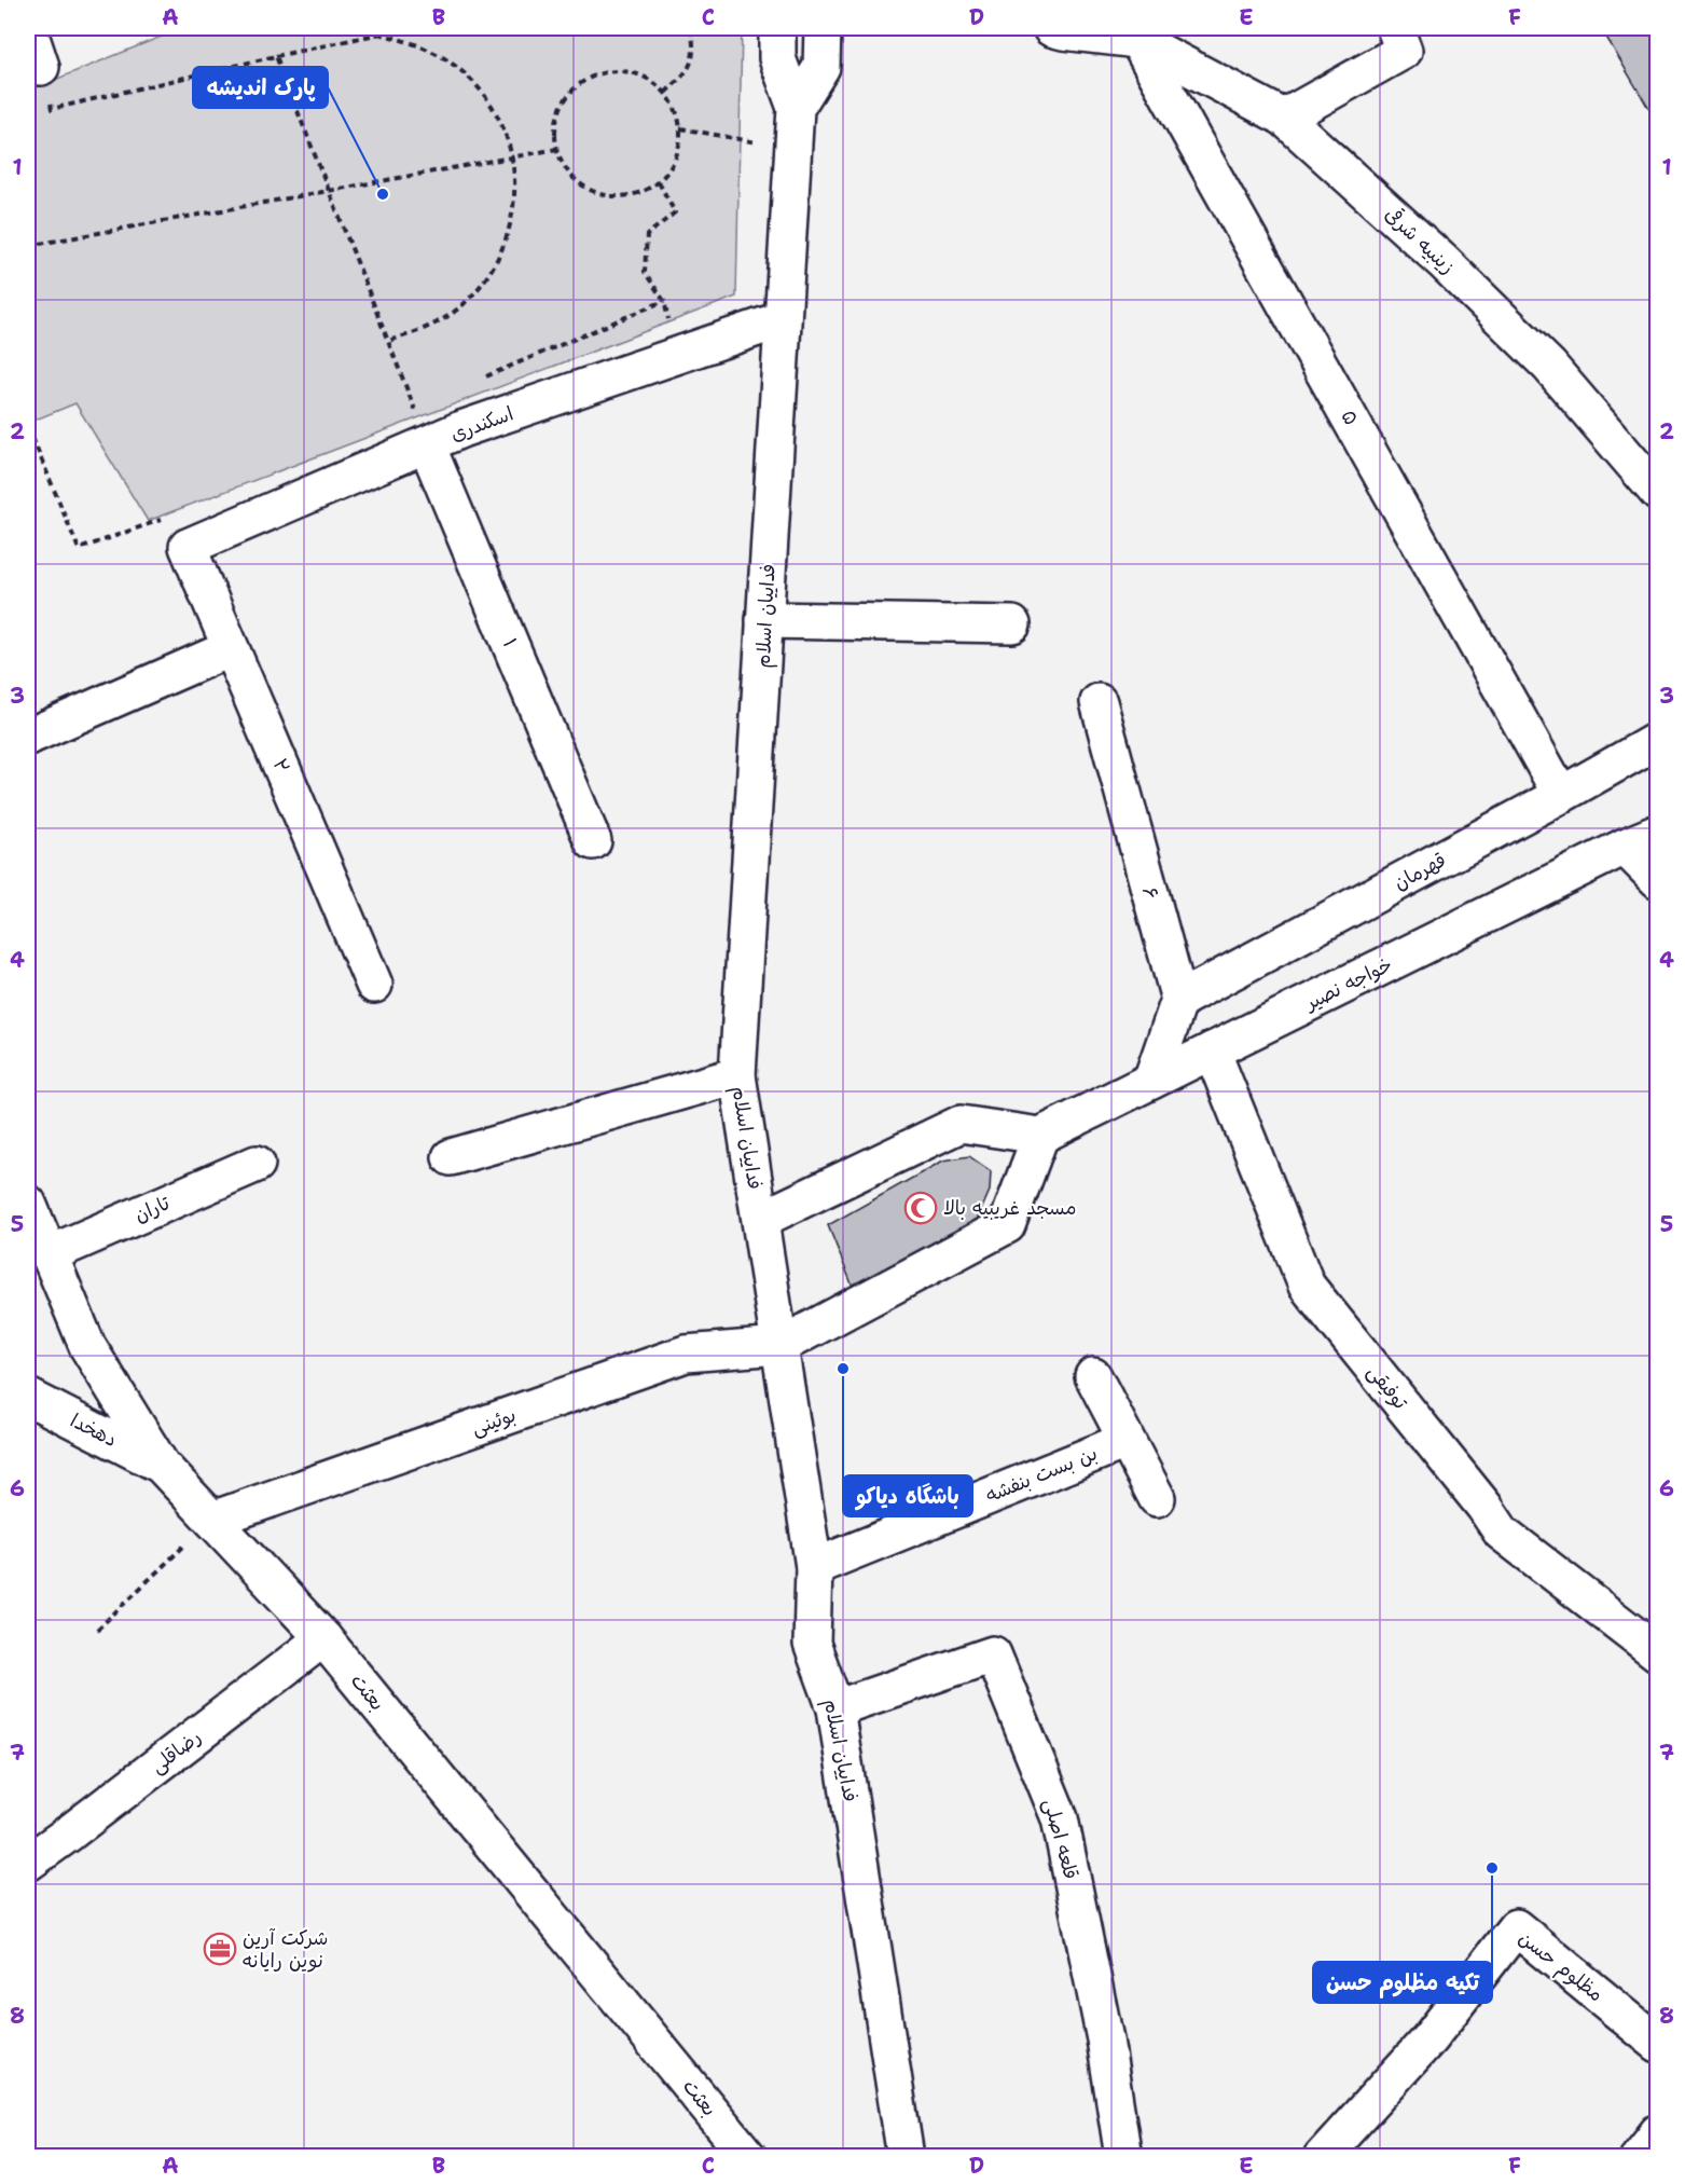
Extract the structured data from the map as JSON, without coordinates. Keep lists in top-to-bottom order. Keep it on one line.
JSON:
{"streets":{"street":["زینبیه شرقی","۵","اسکندری","فداییان اسلام","۱","۲","قهرمان","۶","خواجه نصیر","تاران","توفیقی","بوئینی","دهخدا","بن بست بنفشه","بعثت","رضاقلی","قلعه اصلی","مظلوم حسن"]},"crossings":[["زینبیه شرقی","۵"],["۵","قهرمان"],["اسکندری","فداییان اسلام"],["اسکندری","۱"],["اسکندری","۲"],["فداییان اسلام","بوئینی"],["فداییان اسلام","بن بست بنفشه"],["فداییان اسلام","قلعه اصلی"],["قهرمان","۶"],["خواجه نصیر","توفیقی"],["تاران","بعثت"],["بوئینی","بعثت"],["دهخدا","بعثت"],["بعثت","رضاقلی"]],"places":{"other":["پارک اندیشه","باشگاه دیاکو","تکیه مظلوم حسن"],"mosque":["مسجد غریبیه بالا"],"office":["شرکت آرین نوین رایانه"]},"grid":{"columns":["A","B","C","D","E","F"],"rows":["1","2","3","4","5","6","7","8"]}}
